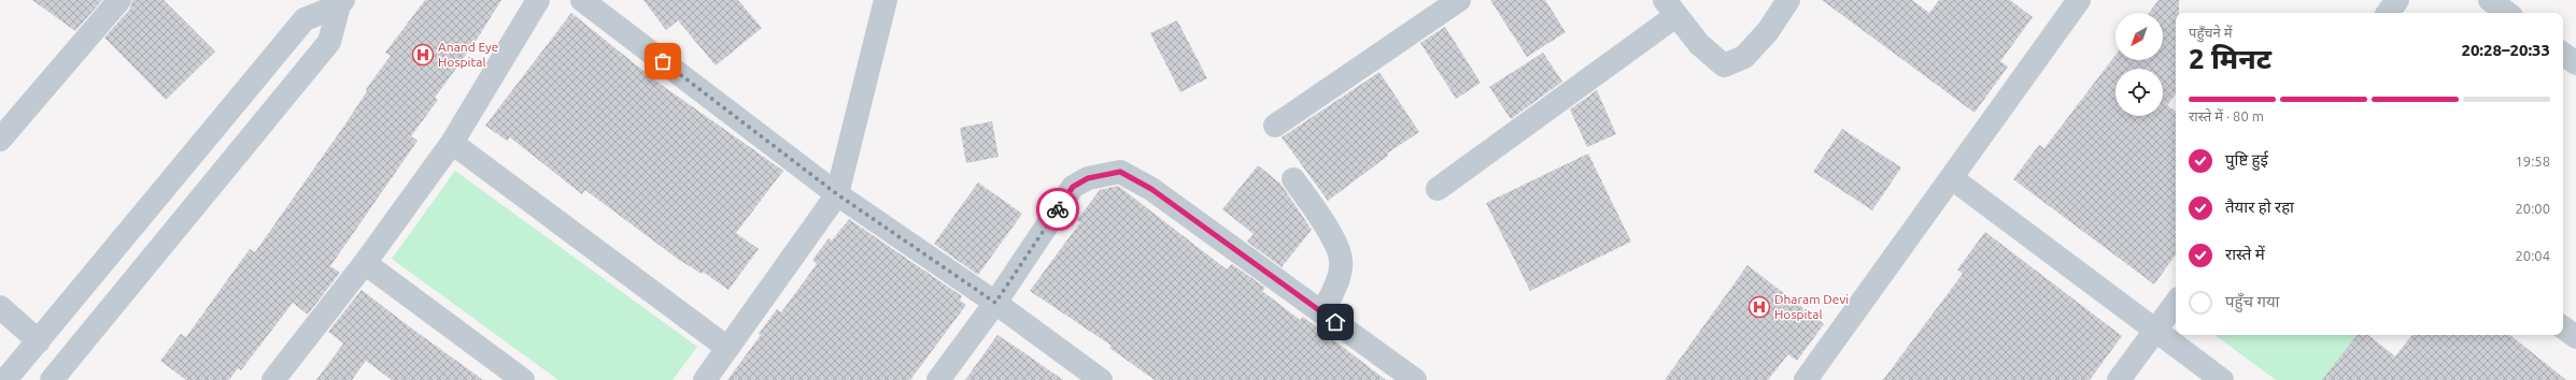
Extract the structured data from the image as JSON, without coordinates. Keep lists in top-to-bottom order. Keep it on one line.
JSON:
{"places":{"hospital":["Anand Eye Hospital","Dharam Devi Hospital"]},"north":"bottom left","page":{"heading":["2 मिनट","पहुँचने में","20:28–20:33"],"bar":"रास्ते में · 80 m","list":[["पुष्टि हुई","19:58"],["तैयार हो रहा","20:00"],["रास्ते में","20:04"],"पहुँच गया"]}}
